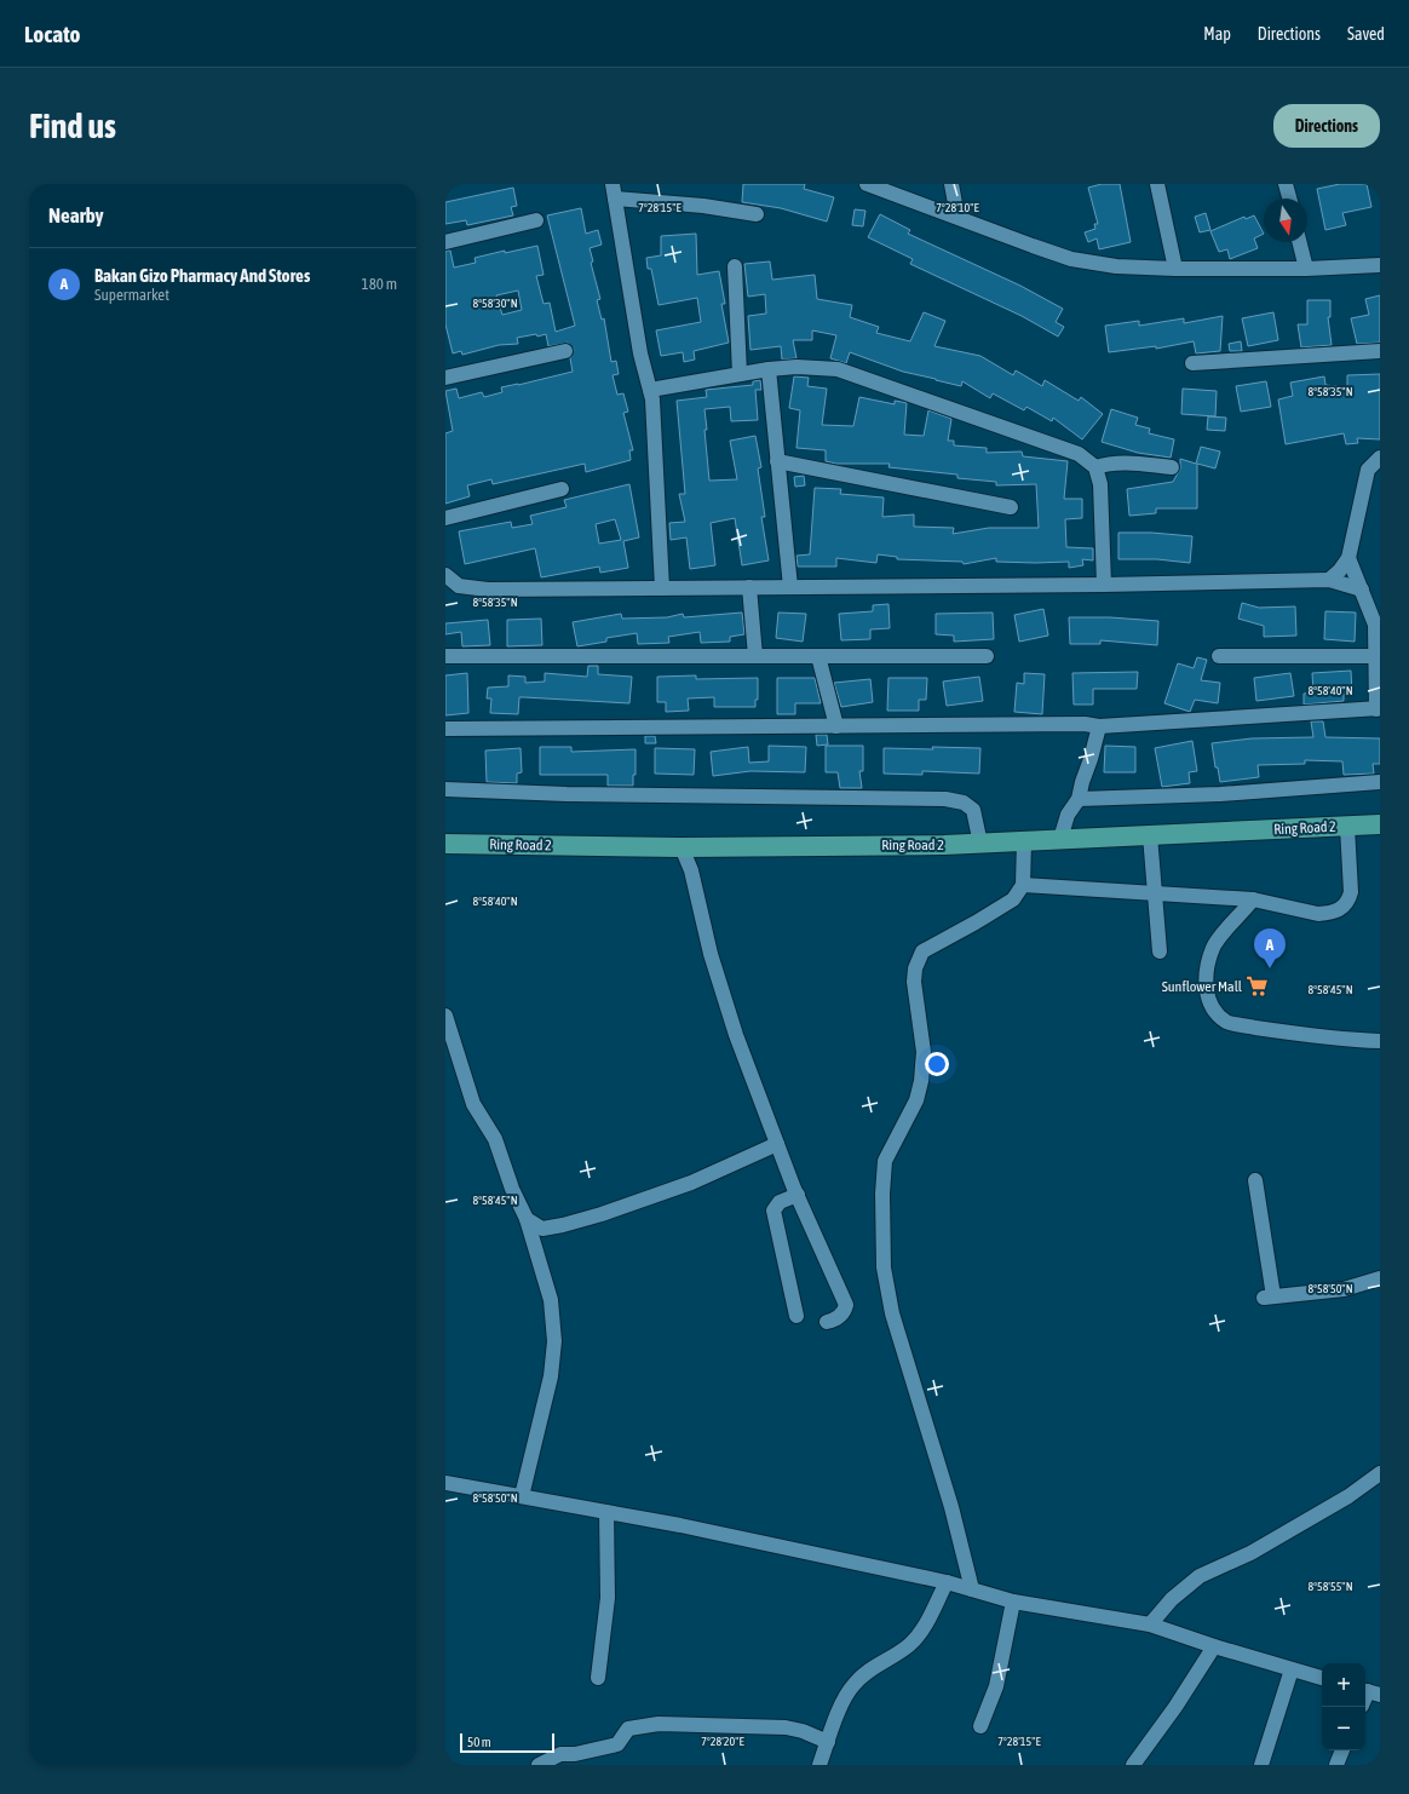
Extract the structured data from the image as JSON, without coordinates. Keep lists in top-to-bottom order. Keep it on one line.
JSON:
{"streets":{"main road":["Ring Road 2"]},"places":{"supermarket":["Sunflower Mall"]},"scale_bar":"50 m","north":"bottom","page":{"header":"Locato","nav":["Map","Directions","Saved"],"buttons":"Directions","title":"Find us","heading":"Nearby","list":[{"mark":"A","name":"Bakan Gizo Pharmacy And Stores","note":"Supermarket","value":"180 m"}],"pins":"A","map_buttons":["+","−"],"scale":"50 m"},"coordinates":["7°28'15\"E","7°28'10\"E","8°58'30\"N","8°58'35\"N","8°58'40\"N","8°58'45\"N","8°58'50\"N","8°58'55\"N","7°28'20\"E"]}
